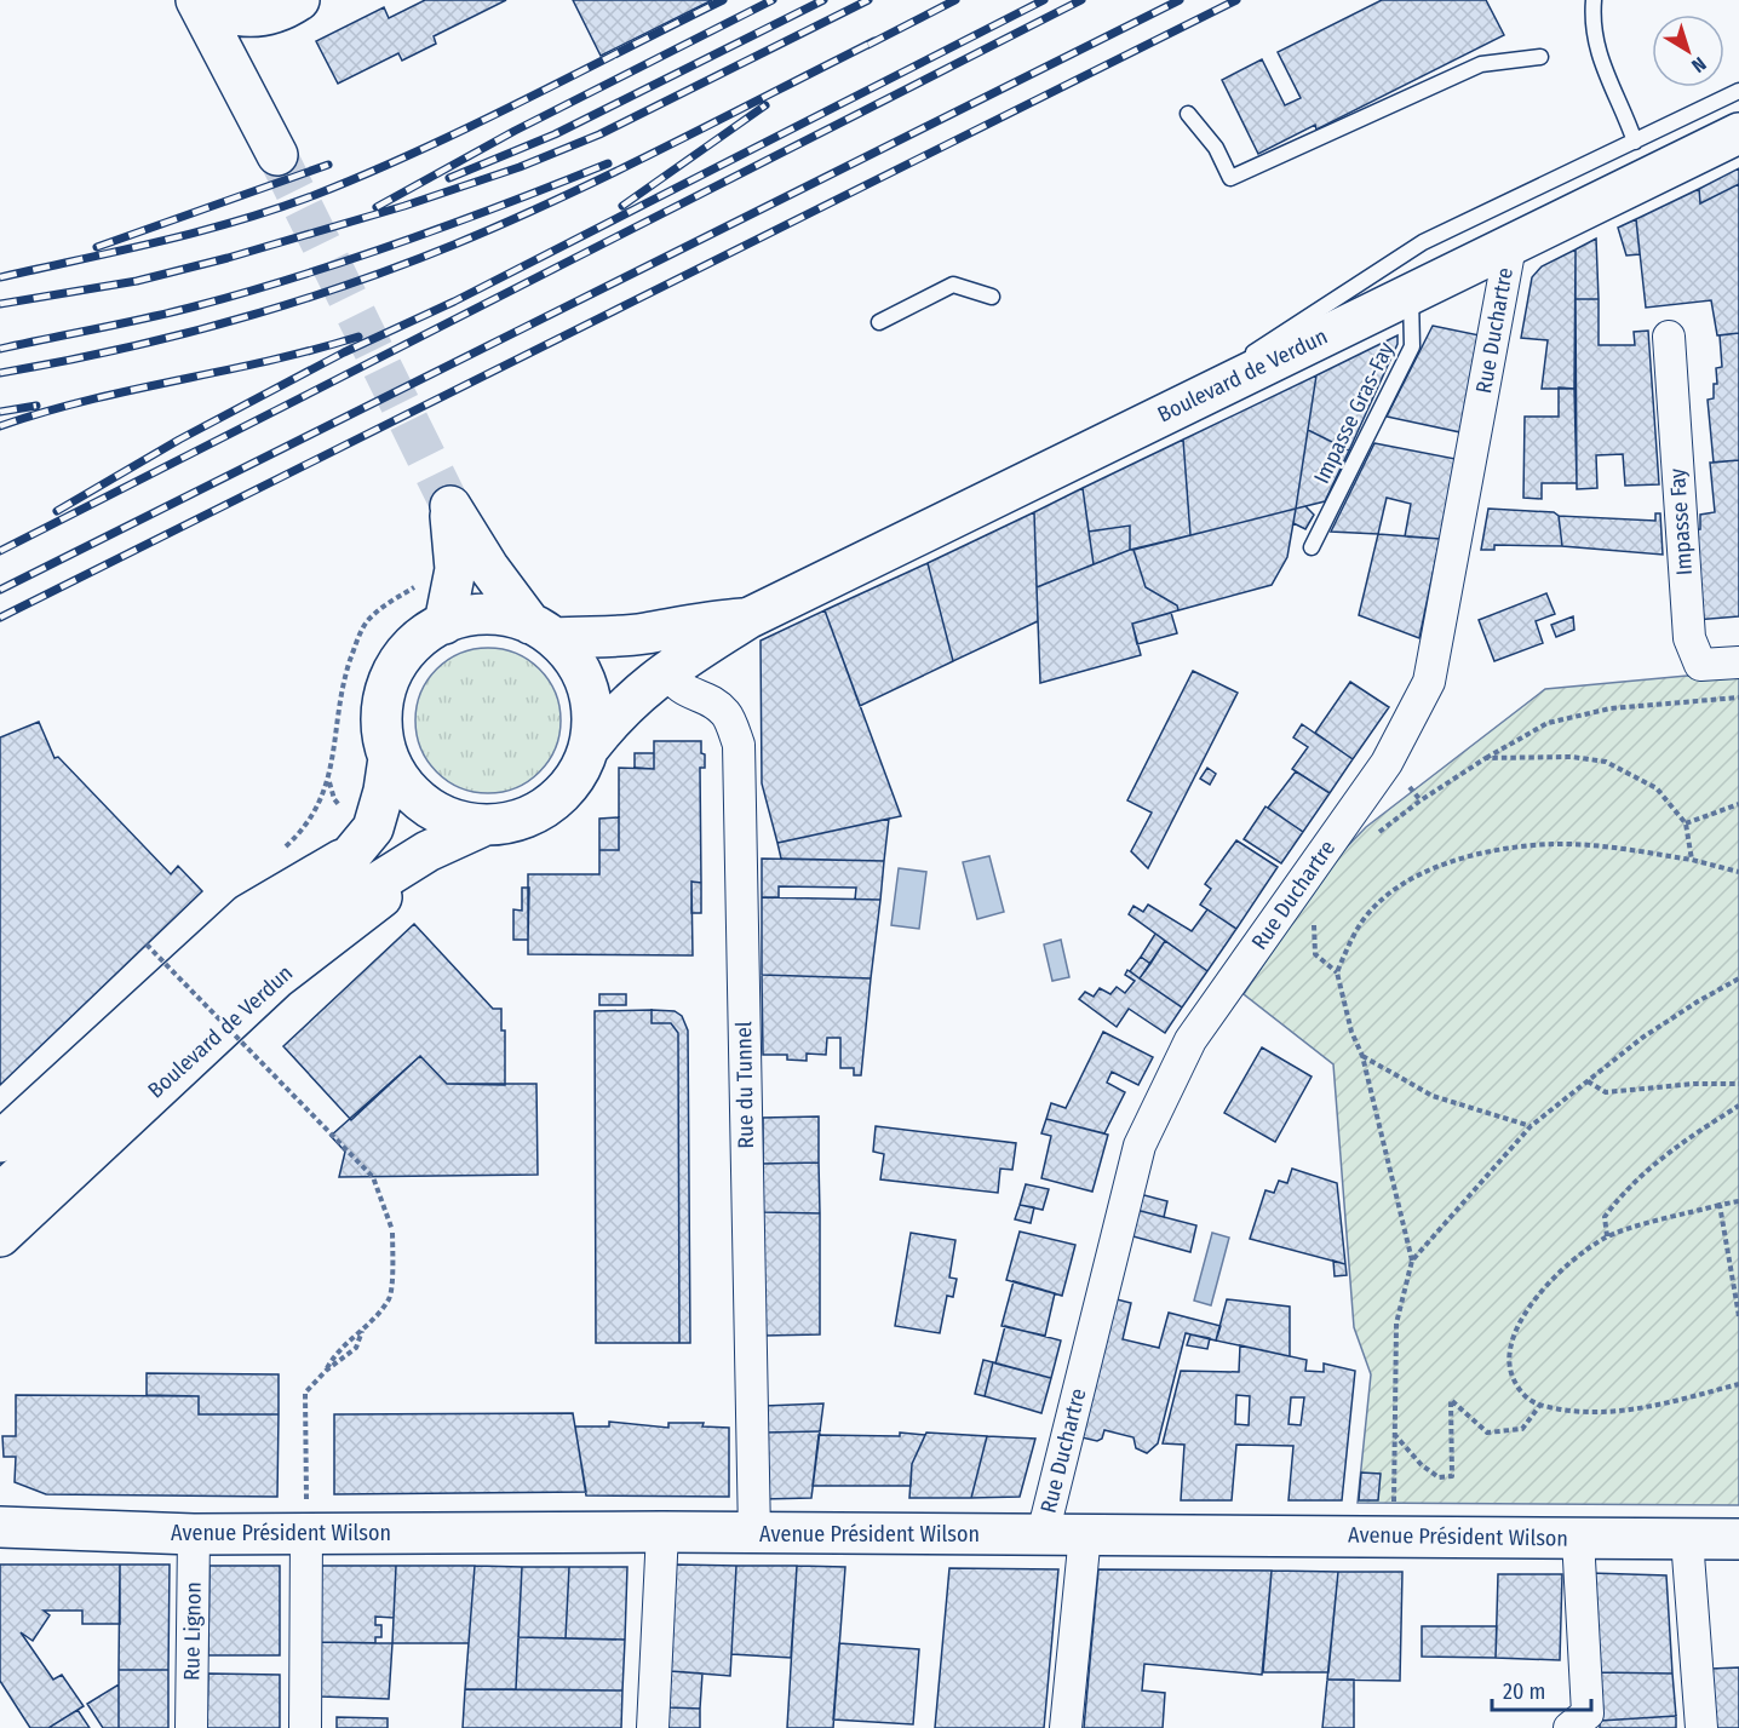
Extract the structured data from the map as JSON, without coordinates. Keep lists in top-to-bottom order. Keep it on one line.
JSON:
{"streets":{"main road":["Boulevard de Verdun","Avenue Président Wilson"],"street":["Rue Duchartre","Impasse Fay","Rue du Tunnel","Rue Lignon"],"lane":["Impasse Gras-Fay"]},"crossings":[["Rue Duchartre","Boulevard de Verdun"],["Rue Duchartre","Avenue Président Wilson"],["Boulevard de Verdun","Impasse Gras-Fay"],["Boulevard de Verdun","Rue du Tunnel"],["Rue du Tunnel","Avenue Président Wilson"],["Avenue Président Wilson","Rue Lignon"]],"scale_bar":"20 m","north":"bottom right"}
